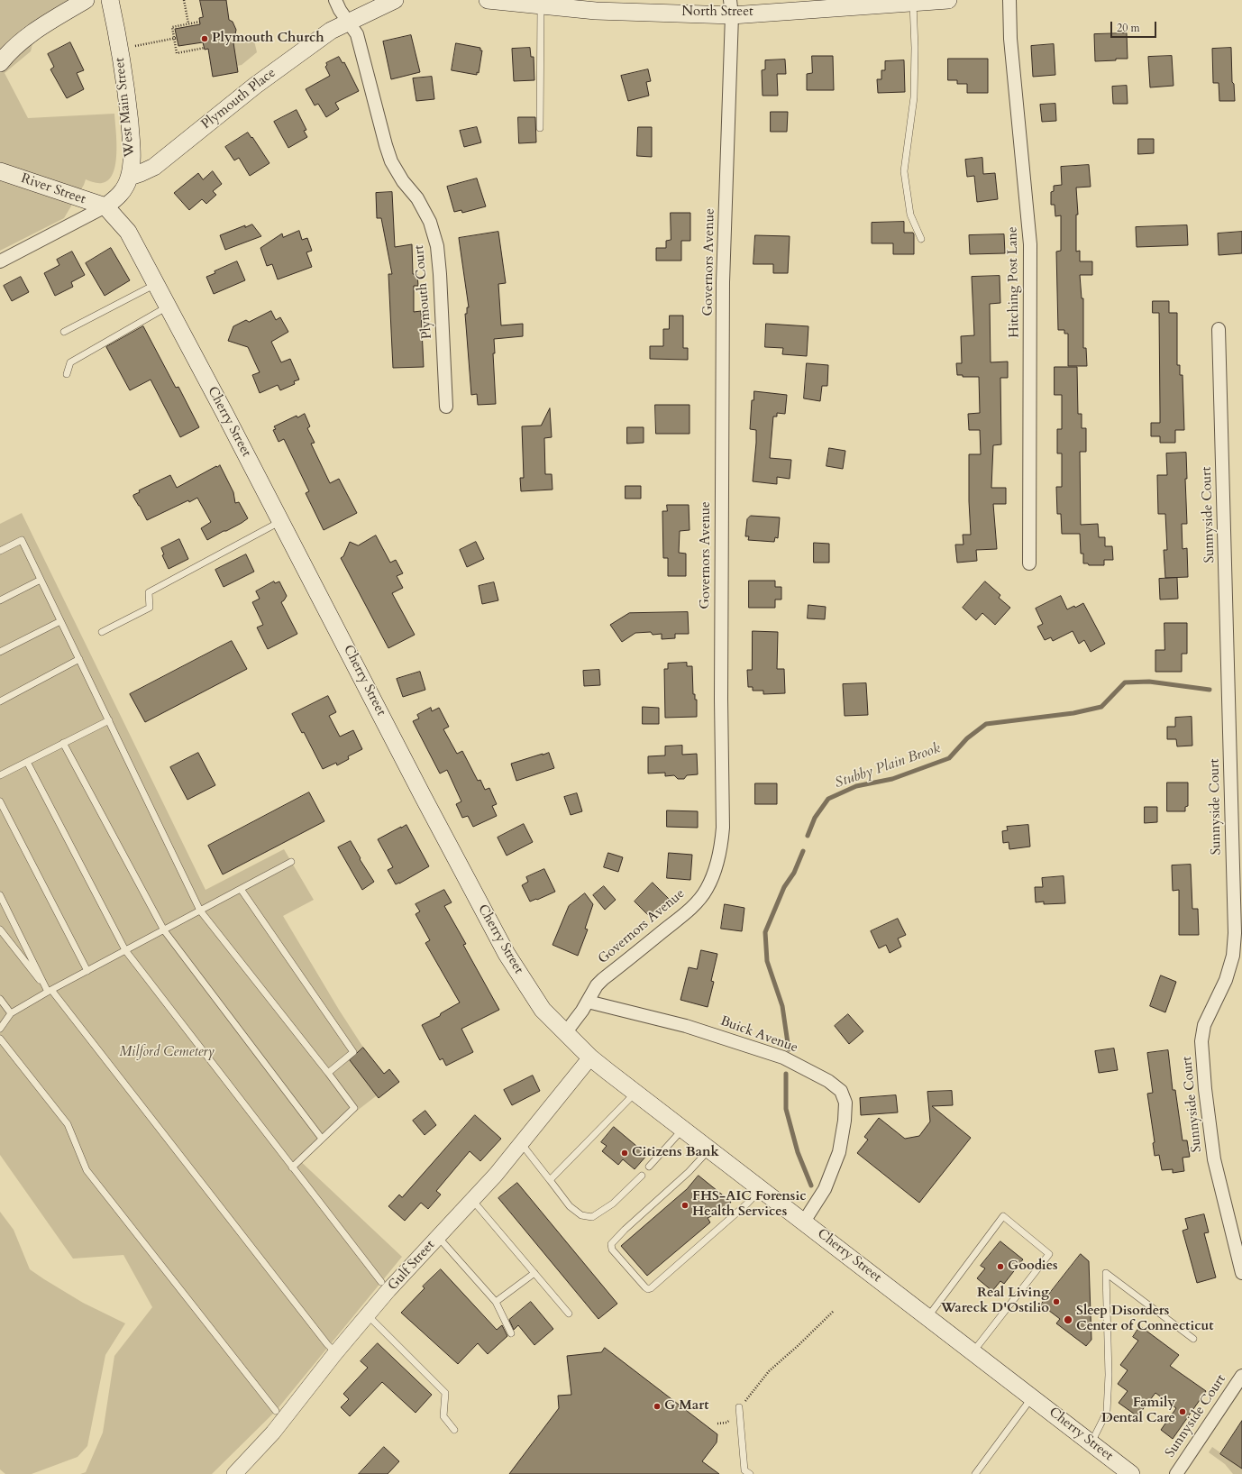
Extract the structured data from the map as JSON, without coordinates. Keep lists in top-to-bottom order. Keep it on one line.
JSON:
{"streets":{"main road":["North Street","Plymouth Place","West Main Street","River Street","Cherry Street"],"street":["Governors Avenue","Hitching Post Lane","Plymouth Court","Sunnyside Court","Buick Avenue","Gulf Street"]},"crossings":[["North Street","Governors Avenue"],["Plymouth Place","West Main Street"],["Plymouth Place","Plymouth Court"],["West Main Street","River Street"],["West Main Street","Cherry Street"],["River Street","Cherry Street"],["Governors Avenue","Cherry Street"],["Governors Avenue","Buick Avenue"],["Cherry Street","Buick Avenue"],["Cherry Street","Gulf Street"]],"water":["Stubby Plain Brook"],"parks":["Milford Cemetery"],"places":["Plymouth Church","Citizens Bank","FHS-AIC Forensic Health Services","Goodies","Real Living Wareck D'Ostilio","Sleep Disorders Center of Connecticut","G Mart","Family Dental Care"],"scale_bar":"20 m"}
